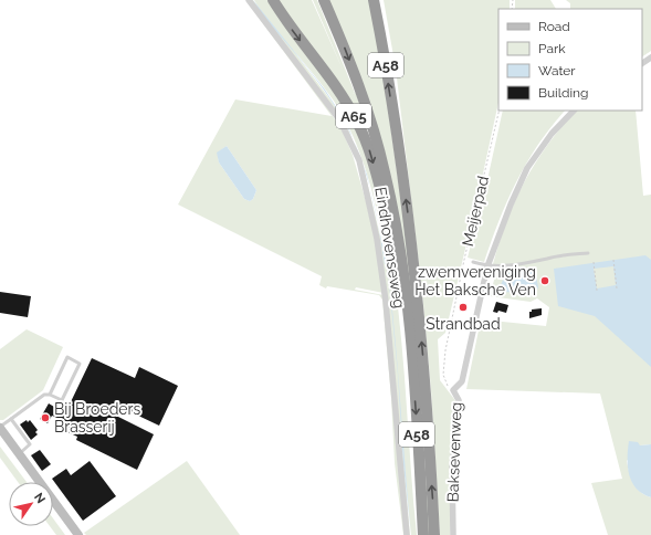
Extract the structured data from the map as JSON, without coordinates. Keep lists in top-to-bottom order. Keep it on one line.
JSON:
{"streets":{"highway":["A58","A65"],"street":["Eindhovenseweg","Baksevenweg"],"path":["Meijerpad"]},"crossings":[["A58","A65"],["Meijerpad","Baksevenweg"]],"places":["zwemvereniging Het Baksche Ven","Strandbad","Bij Broeders Brasserij"],"legend":["Road","Park","Water","Building"],"north":"top right"}
